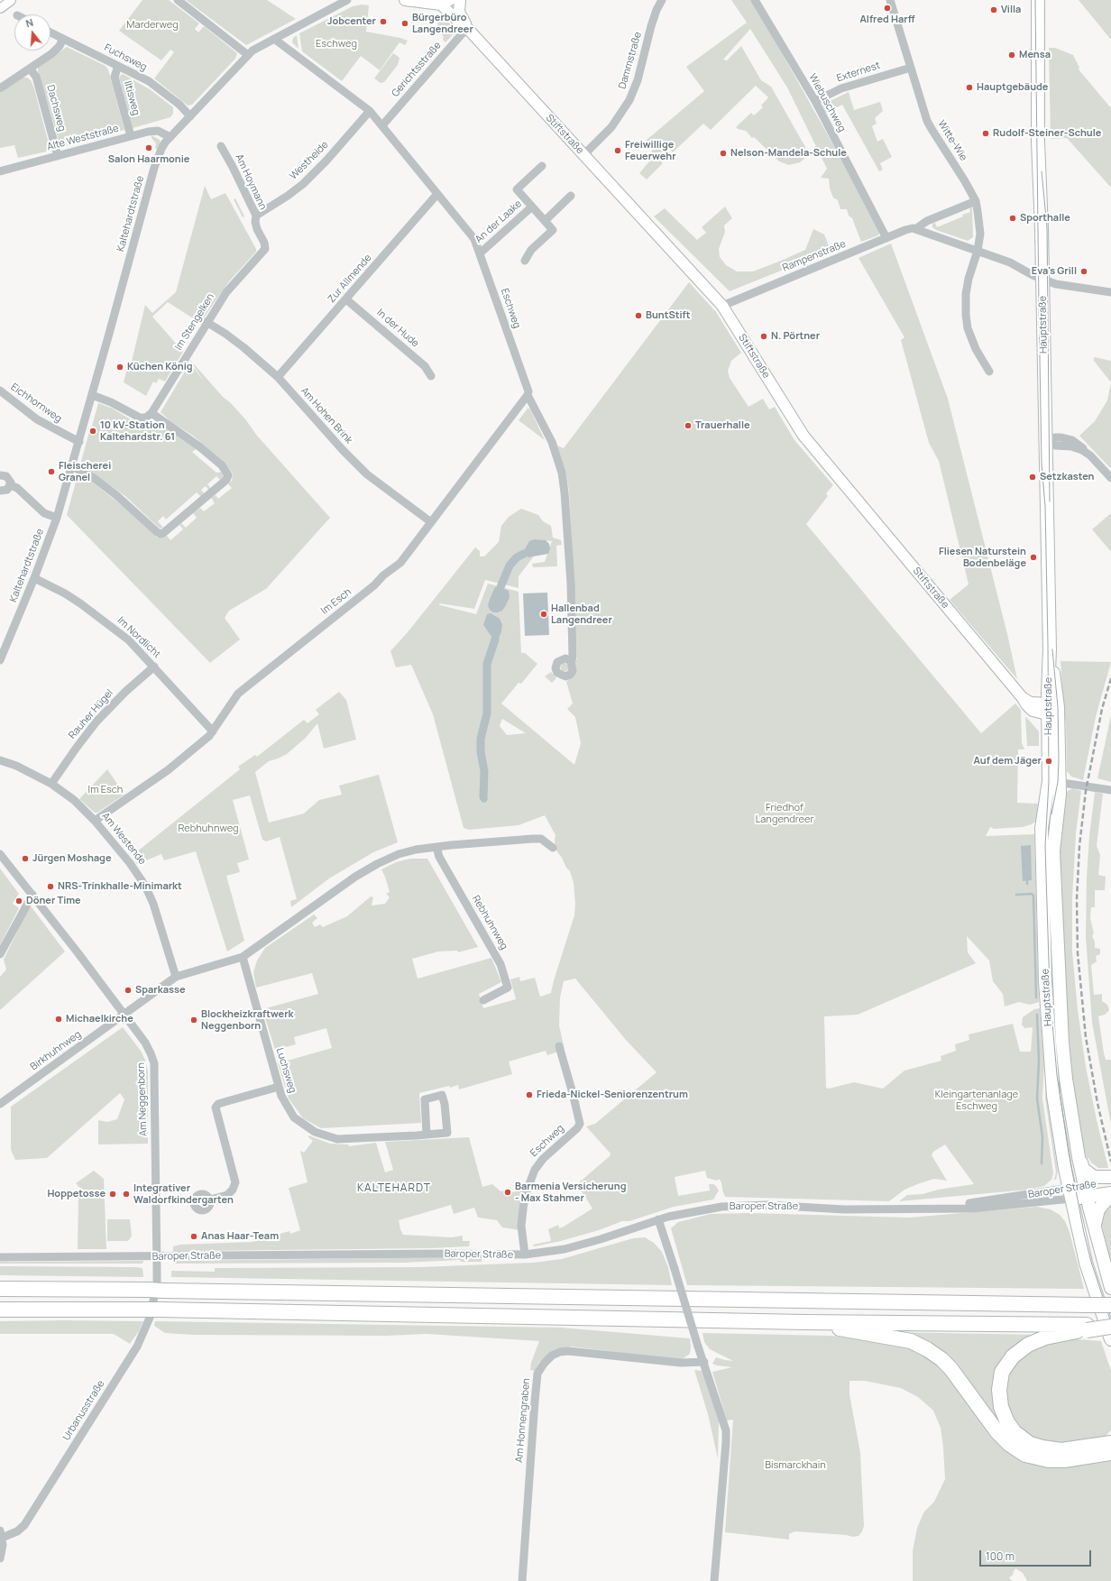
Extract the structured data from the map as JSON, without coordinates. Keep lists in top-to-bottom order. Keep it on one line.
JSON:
{"streets":{"main road":["Hauptstraße","Baroper Straße"],"street":["Fuchsweg","Dammstraße","Gerichtsstraße","Externest","Iltisweg","Wiebuschweg","Dachsweg","Stiftstraße","Alte Weststraße","Witte-Wie","Westheide","Am Hoymann","Kaltehardtstraße","An der Laake","Rampenstraße","Zur Allmende","Eschweg","Im Stengelken","In der Hude","Eichhornweg","Am Hohen Brink","Im Esch","Im Nordlicht","Rauher Hügel","Am Westende","Rebhuhnweg","Birkhuhnweg","Luchsweg","Am Neggenborn","Urbanusstraße","Am Honnengraben"]},"crossings":[["Fuchsweg","Iltisweg"],["Fuchsweg","Kaltehardtstraße"],["Dammstraße","Stiftstraße"],["Gerichtsstraße","Stiftstraße"],["Gerichtsstraße","Eschweg"],["Externest","Wiebuschweg"],["Externest","Witte-Wie"],["Iltisweg","Alte Weststraße"],["Wiebuschweg","Rampenstraße"],["Dachsweg","Alte Weststraße"],["Stiftstraße","Rampenstraße"],["Stiftstraße","Hauptstraße"],["Alte Weststraße","Kaltehardtstraße"],["Witte-Wie","Rampenstraße"],["Westheide","Am Hoymann"],["Westheide","Eschweg"],["Am Hoymann","Im Stengelken"],["Kaltehardtstraße","Eschweg"],["Kaltehardtstraße","Eichhornweg"],["Kaltehardtstraße","Im Nordlicht"],["An der Laake","Eschweg"],["Zur Allmende","Eschweg"],["Zur Allmende","In der Hude"],["Zur Allmende","Am Hohen Brink"],["Eschweg","Im Esch"],["Eschweg","Baroper Straße"],["Im Stengelken","Am Hohen Brink"],["Hauptstraße","Baroper Straße"],["Am Hohen Brink","Im Esch"],["Im Esch","Im Nordlicht"],["Im Esch","Am Westende"],["Im Nordlicht","Rauher Hügel"],["Rauher Hügel","Am Westende"],["Birkhuhnweg","Am Neggenborn"],["Am Neggenborn","Baroper Straße"],["Am Neggenborn","Urbanusstraße"],["Baroper Straße","Urbanusstraße"]],"districts":["KALTEHARDT"],"parks":["Marderweg","Eschweg","Im Esch","Friedhof Langendreer","Rebhuhnweg","Kleingartenanlage Eschweg","Bismarckhain"],"places":["Alfred Harff","Villa","Jobcenter","Bürgerbüro Langendreer","Mensa","Hauptgebäude","Rudolf-Steiner-Schule","Salon Haarmonie","Freiwillige Feuerwehr","Nelson-Mandela-Schule","Sporthalle","Eva's Grill","BuntStift","N. Pörtner","Küchen König","Trauerhalle","10 kV-Station Kaltehardstr. 61","Fleischerei Granel","Setzkasten","Fliesen Naturstein Bodenbeläge","Hallenbad Langendreer","Auf dem Jäger","Jürgen Moshage","NRS-Trinkhalle-Minimarkt","Döner Time","Sparkasse","Michaelkirche","Blockheizkraftwerk Neggenborn","Frieda-Nickel-Seniorenzentrum","Barmenia Versicherung - Max Stahmer","Hoppetosse","Integrativer Waldorfkindergarten","Anas Haar-Team"],"scale_bar":"100 m","north":"top"}
